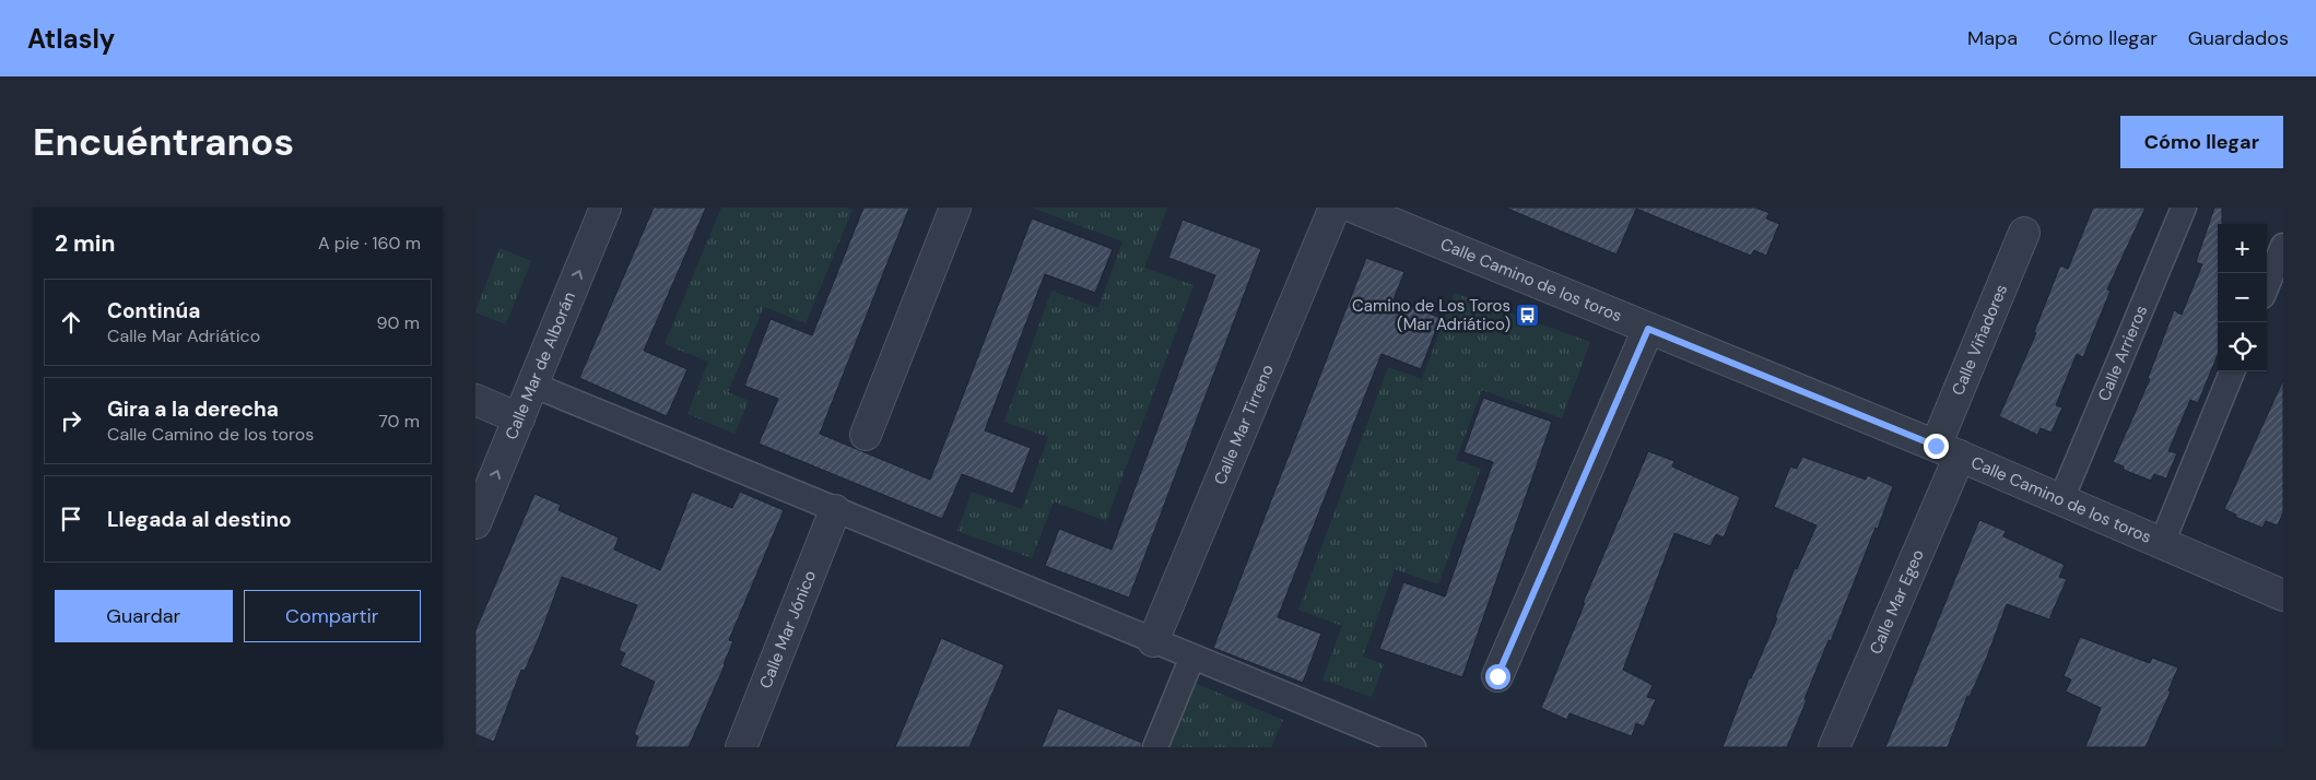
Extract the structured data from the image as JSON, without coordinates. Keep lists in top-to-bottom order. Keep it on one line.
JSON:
{"streets":{"street":["Calle Camino de los toros","Calle Viñadores","Calle Arrieros","Calle Mar de Alborán","Calle Mar Tirreno","Calle Mar Egeo","Calle Mar Jónico"]},"crossings":[["Calle Camino de los toros","Calle Viñadores"],["Calle Camino de los toros","Calle Arrieros"],["Calle Camino de los toros","Calle Mar Egeo"],["Calle Viñadores","Calle Mar Egeo"]],"one_way":["Calle Mar de Alborán"],"places":{"bus stop":["Camino de Los Toros (Mar Adriático)"]},"page":{"header":"Atlasly","nav":["Mapa","Cómo llegar","Guardados"],"buttons":["Cómo llegar",["Guardar","Compartir"]],"title":"Encuéntranos","heading":["2 min","A pie · 160 m"],"map_buttons":["+","−"],"list":[["Continúa","Calle Mar Adriático","90 m"],["Gira a la derecha","Calle Camino de los toros","70 m"],"Llegada al destino"]}}
